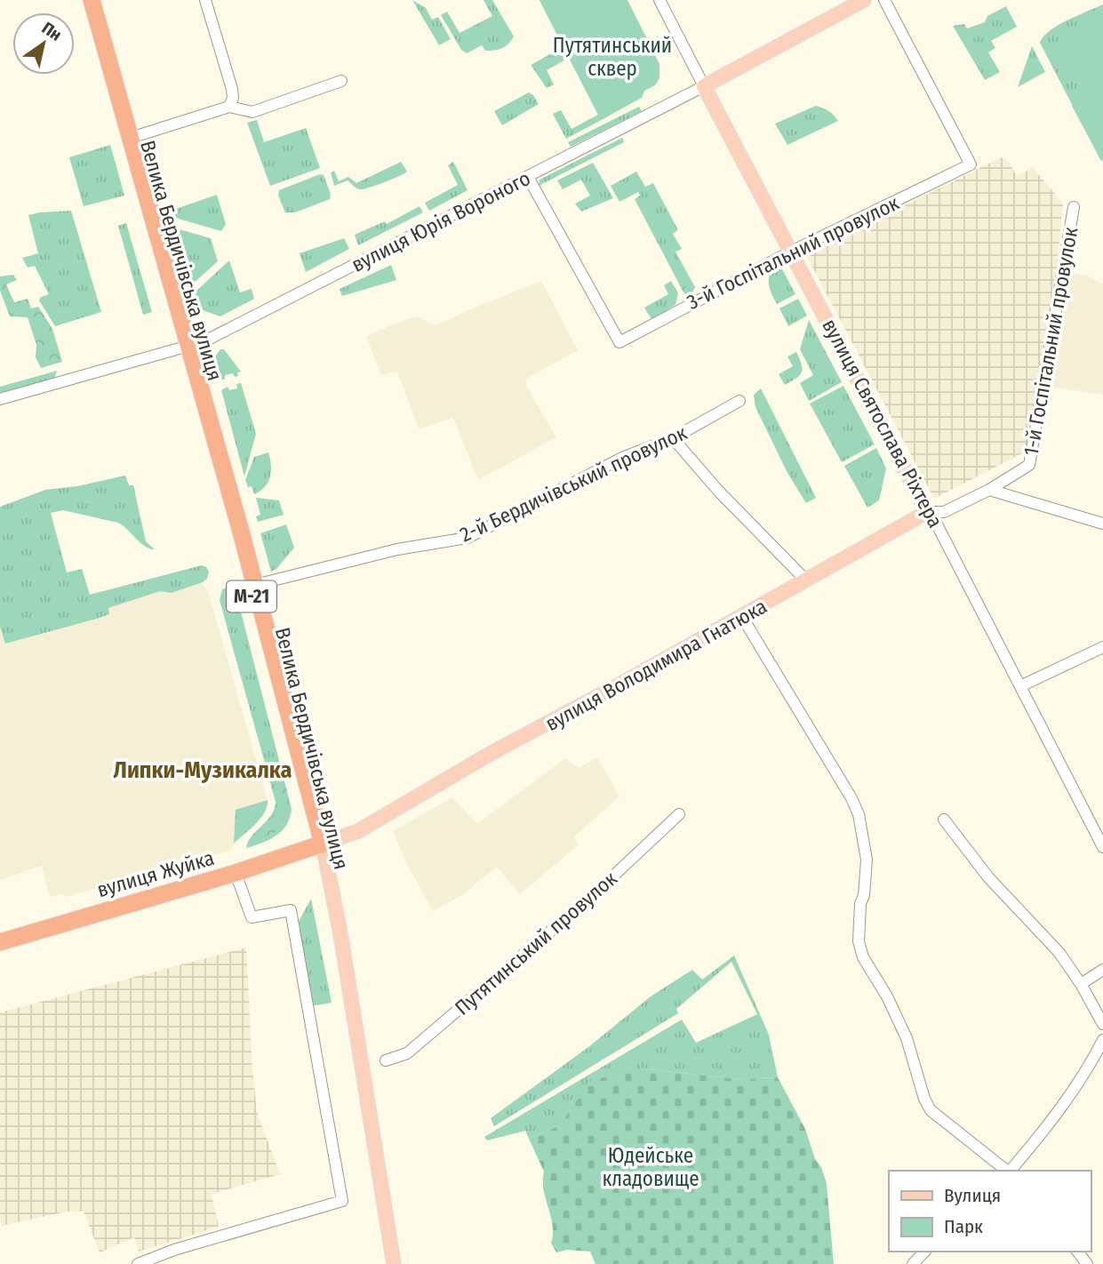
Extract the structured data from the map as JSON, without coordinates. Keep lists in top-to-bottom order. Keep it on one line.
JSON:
{"streets":{"highway":["Велика Бердичівська вулиця","М-21","вулиця Жуйка"],"main road":["вулиця Юрія Вороного","вулиця Святослава Ріхтера","вулиця Володимира Гнатюка"],"street":["3-й Госпітальний провулок","1-й Госпітальний провулок","2-й Бердичівський провулок","Путятинський провулок"]},"crossings":[["вулиця Юрія Вороного","3-й Госпітальний провулок"],["вулиця Юрія Вороного","Велика Бердичівська вулиця"],["вулиця Юрія Вороного","вулиця Святослава Ріхтера"],["3-й Госпітальний провулок","вулиця Святослава Ріхтера"],["Велика Бердичівська вулиця","2-й Бердичівський провулок"],["Велика Бердичівська вулиця","вулиця Володимира Гнатюка"],["Велика Бердичівська вулиця","вулиця Жуйка"],["1-й Госпітальний провулок","вулиця Володимира Гнатюка"],["вулиця Святослава Ріхтера","вулиця Володимира Гнатюка"],["вулиця Володимира Гнатюка","вулиця Жуйка"]],"districts":["Липки-Музикалка"],"parks":["Путятинський сквер","Юдейське кладовище"],"legend":["Вулиця","Парк"],"north":"top right"}
